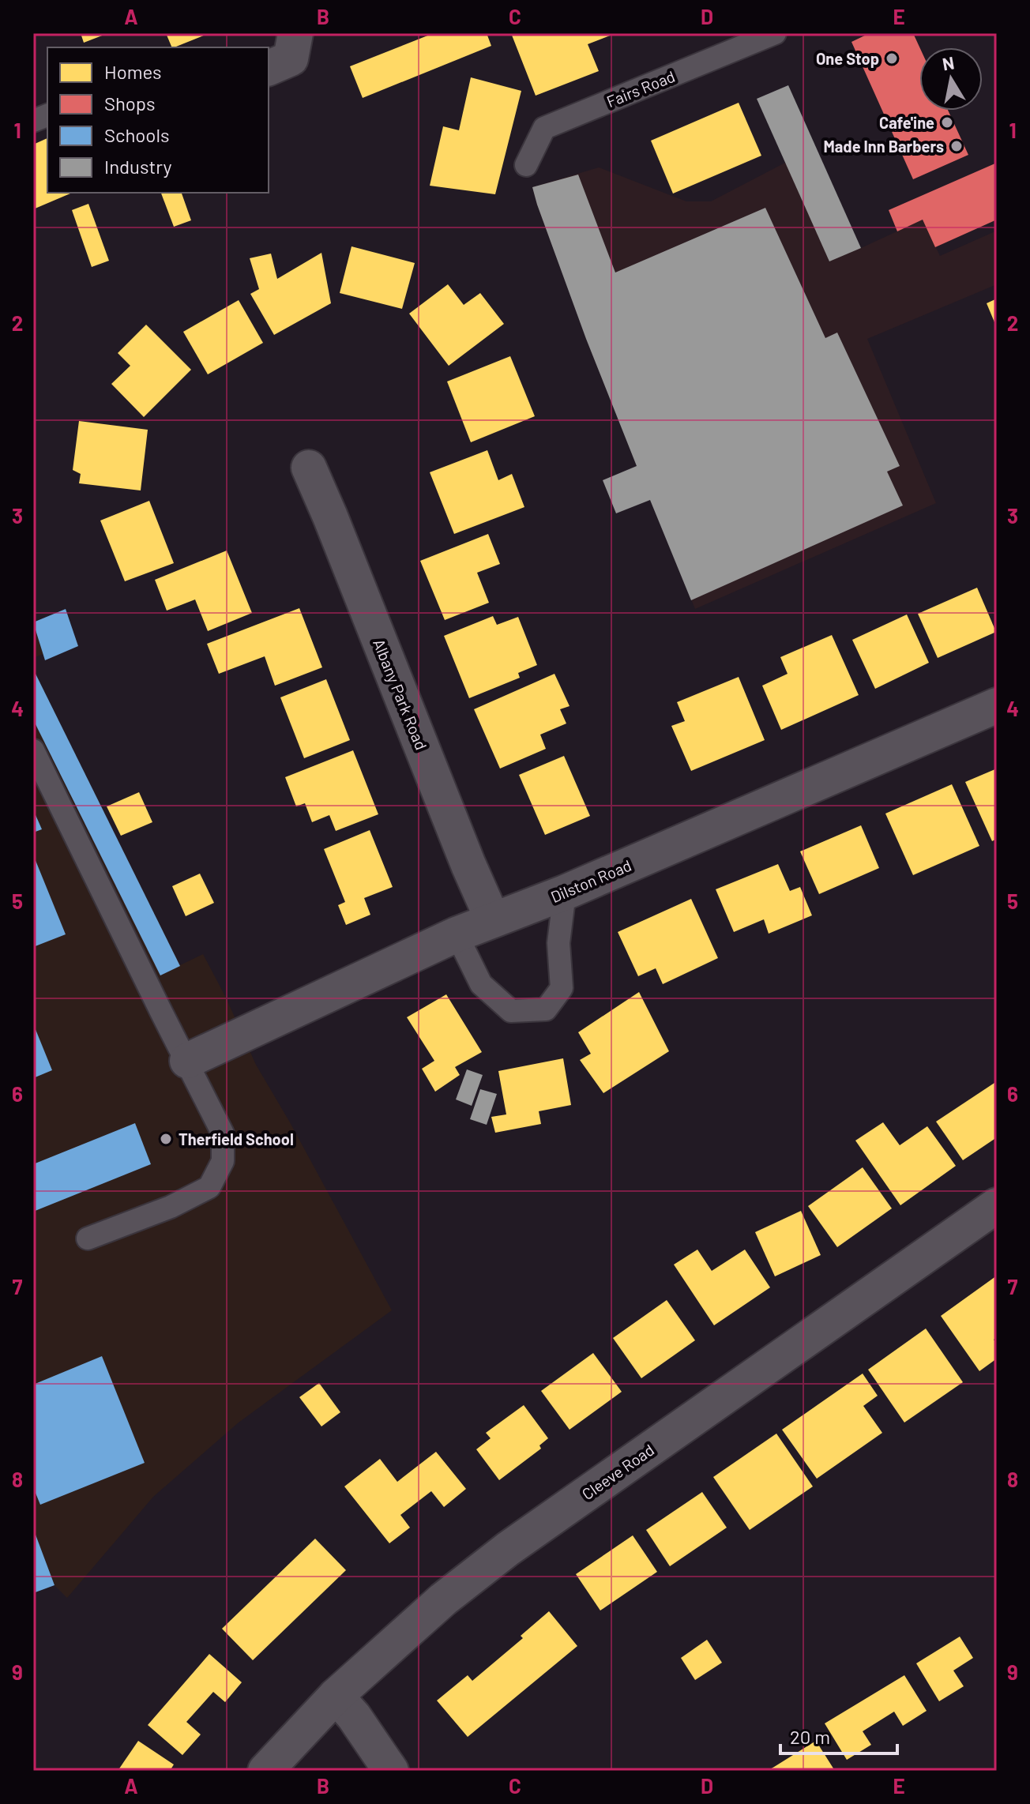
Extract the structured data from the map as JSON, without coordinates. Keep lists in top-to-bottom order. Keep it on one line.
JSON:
{"streets":{"street":["Albany Park Road","Dilston Road","Cleeve Road"],"lane":["Fairs Road"]},"crossings":[["Albany Park Road","Dilston Road"]],"places":["One Stop","Cafe'ine","Made Inn Barbers","Therfield School"],"legend":["Homes","Shops","Schools","Industry"],"scale_bar":"20 m","north":"top","grid":{"columns":["A","B","C","D","E"],"rows":["1","2","3","4","5","6","7","8","9"]}}
